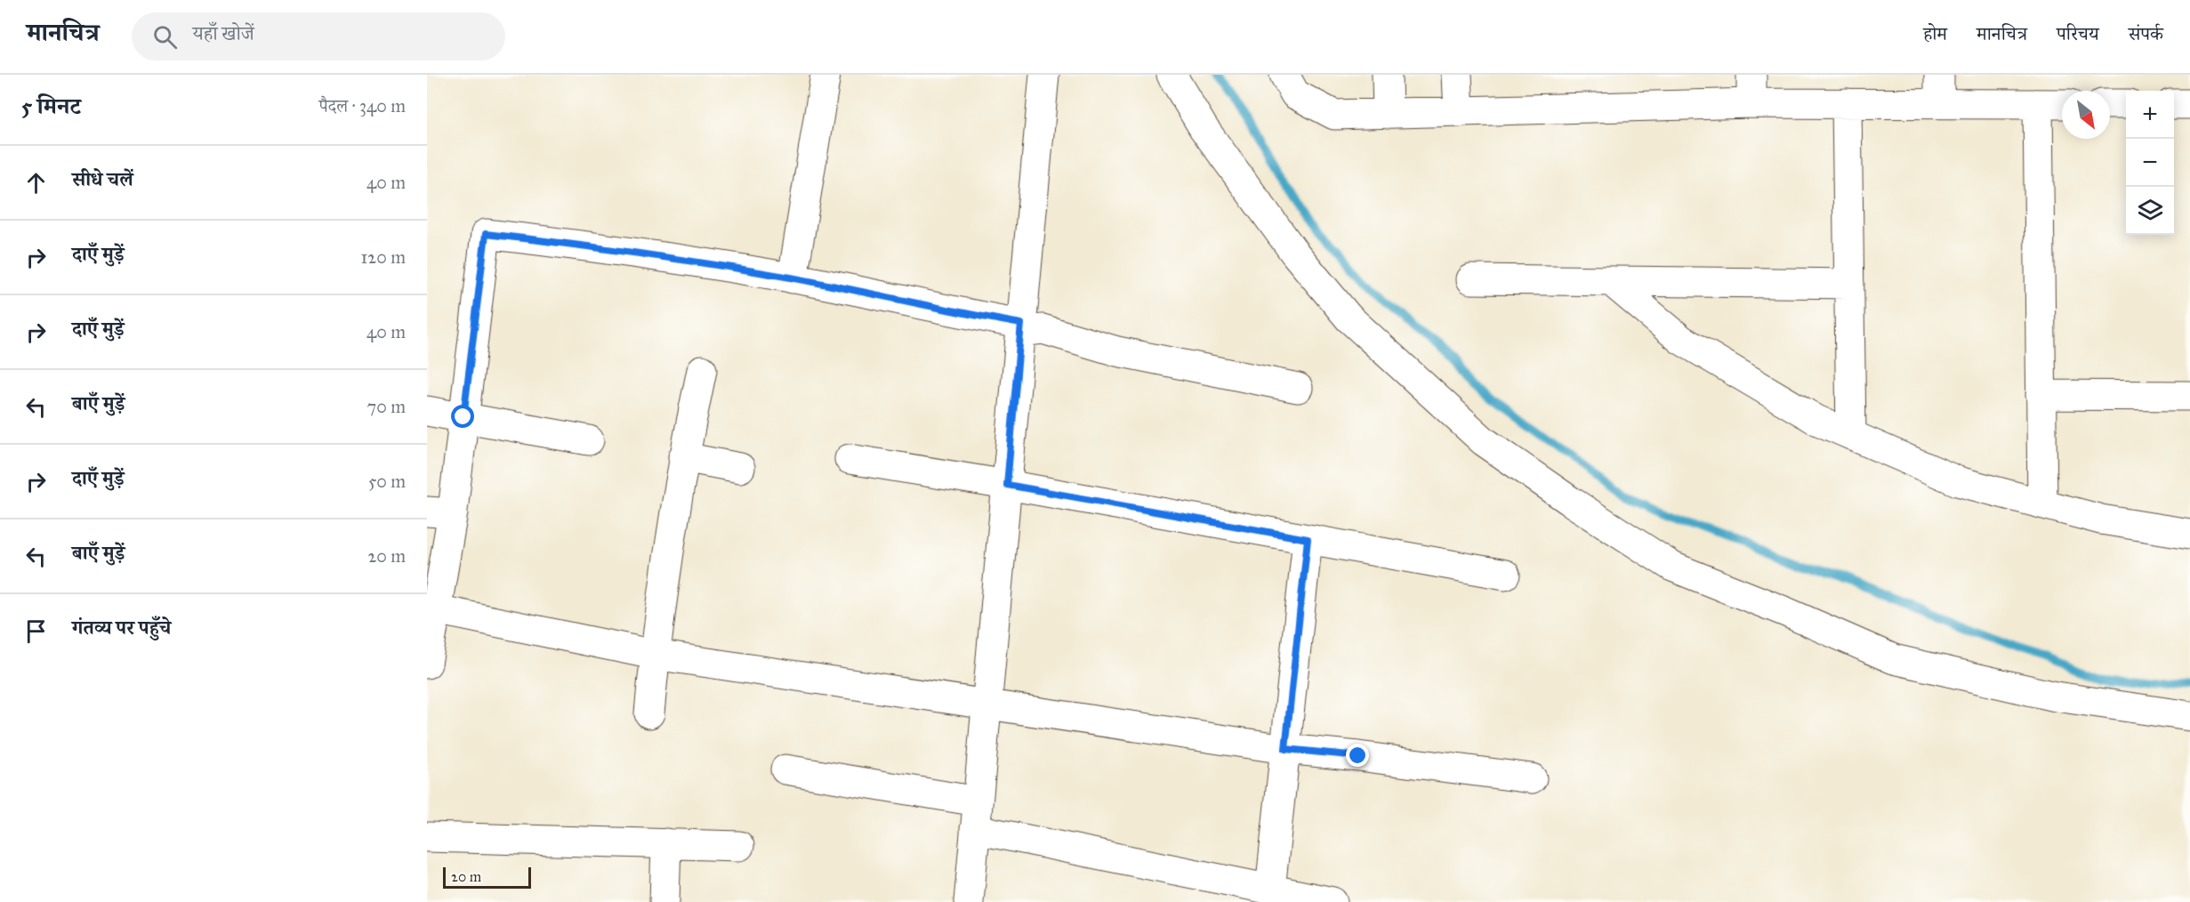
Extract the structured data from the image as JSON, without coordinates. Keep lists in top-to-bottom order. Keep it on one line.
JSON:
{"scale_bar":"20 m","north":"bottom right","page":{"header":"मानचित्र","search":"यहाँ खोजें","nav":["होम","मानचित्र","परिचय","संपर्क"],"heading":["5 मिनट","पैदल · 340 m"],"map_buttons":["+","−"],"list":[["सीधे चलें","40 m"],["दाएँ मुड़ें","120 m"],["दाएँ मुड़ें","40 m"],["बाएँ मुड़ें","70 m"],["दाएँ मुड़ें","50 m"],["बाएँ मुड़ें","20 m"],"गंतव्य पर पहुँचे"],"scale":"20 m"}}
